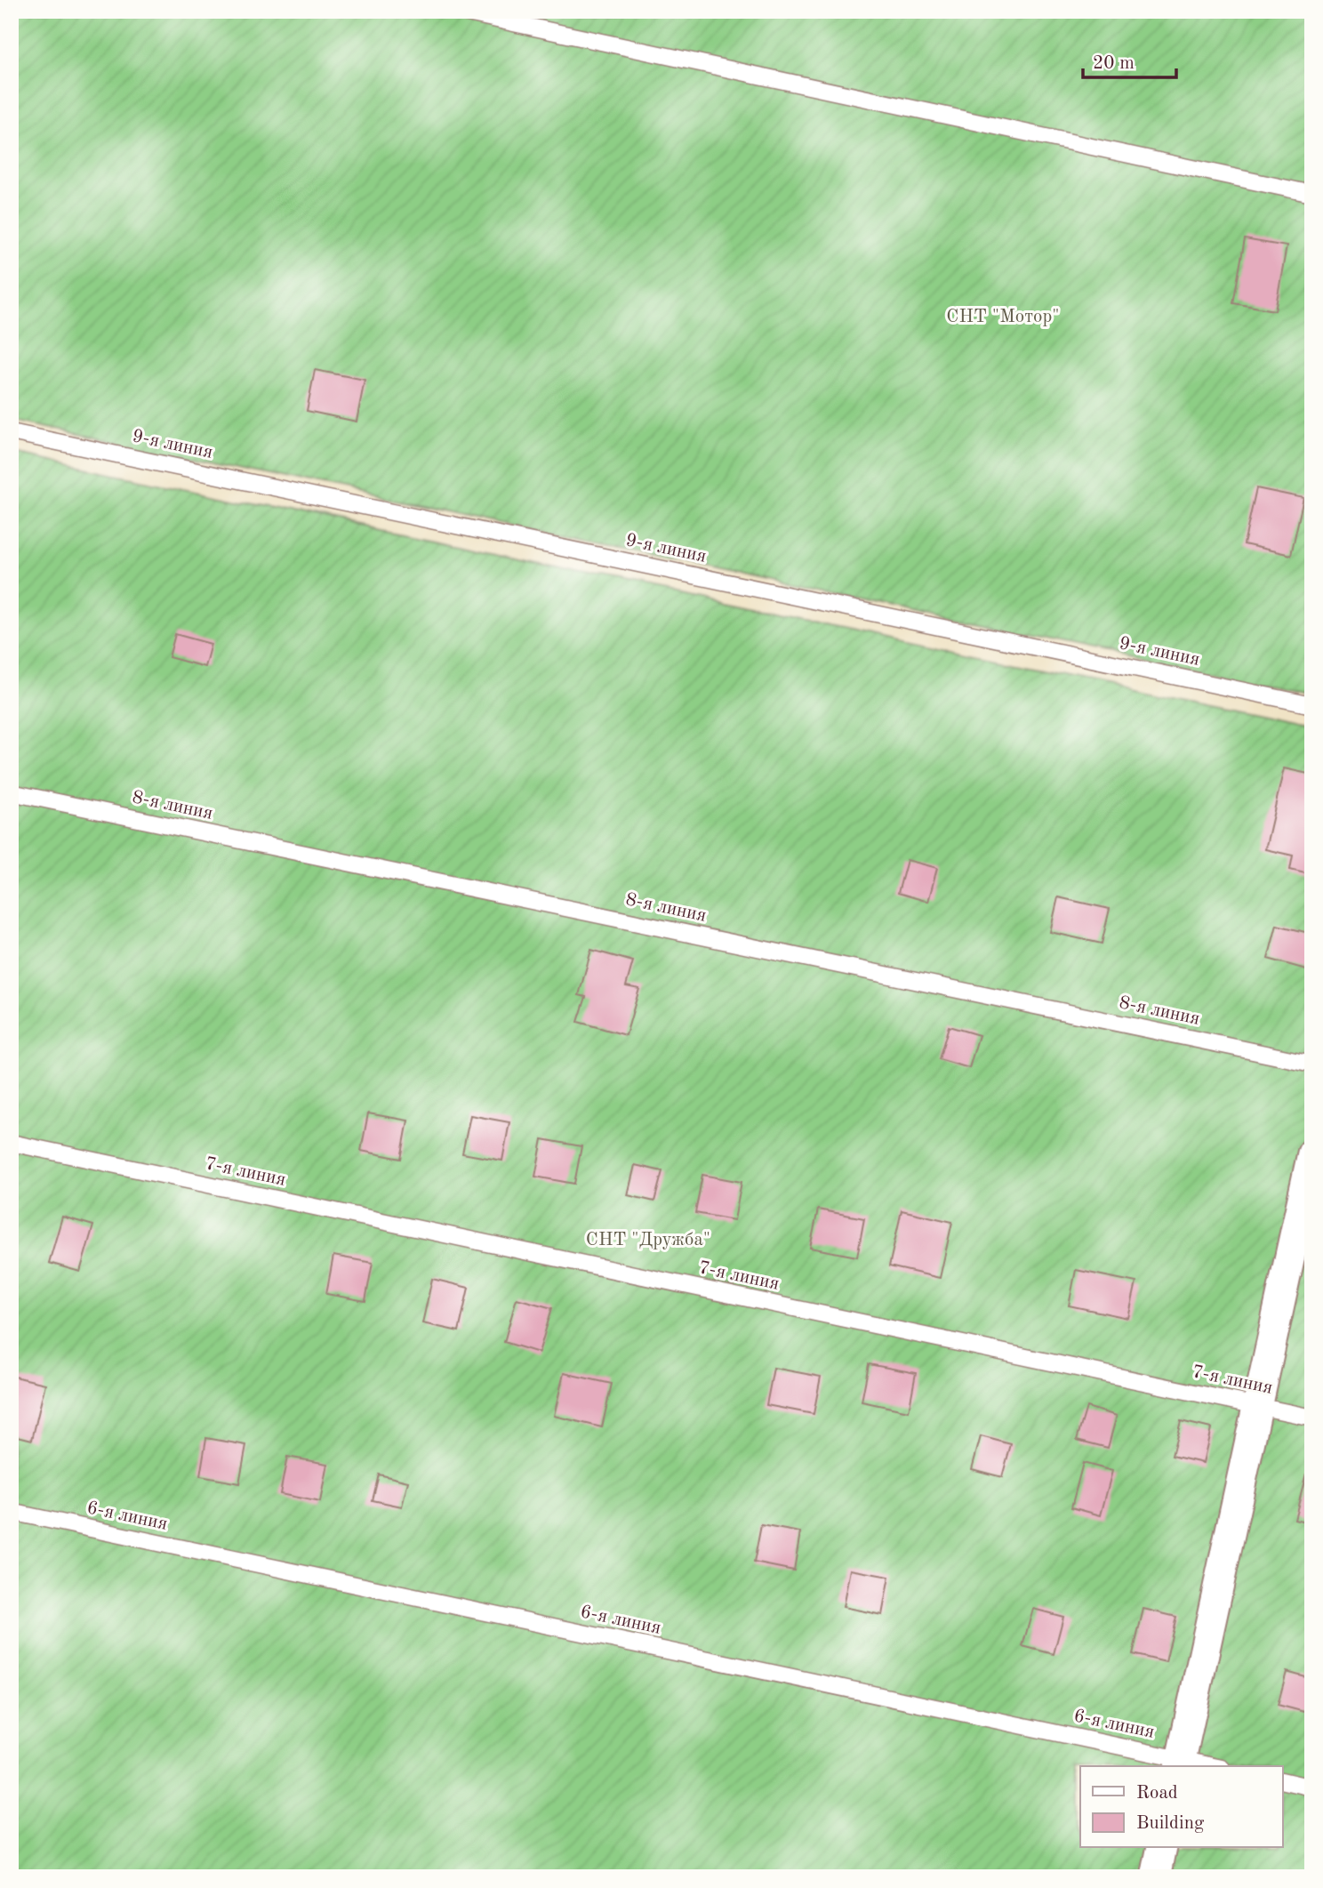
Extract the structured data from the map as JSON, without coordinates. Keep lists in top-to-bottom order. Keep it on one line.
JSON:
{"streets":{"lane":["9-я линия","8-я линия","7-я линия","6-я линия"]},"parks":["СНТ \"Мотор\"","СНТ \"Дружба\""],"legend":["Road","Building"],"scale_bar":"20 m"}
